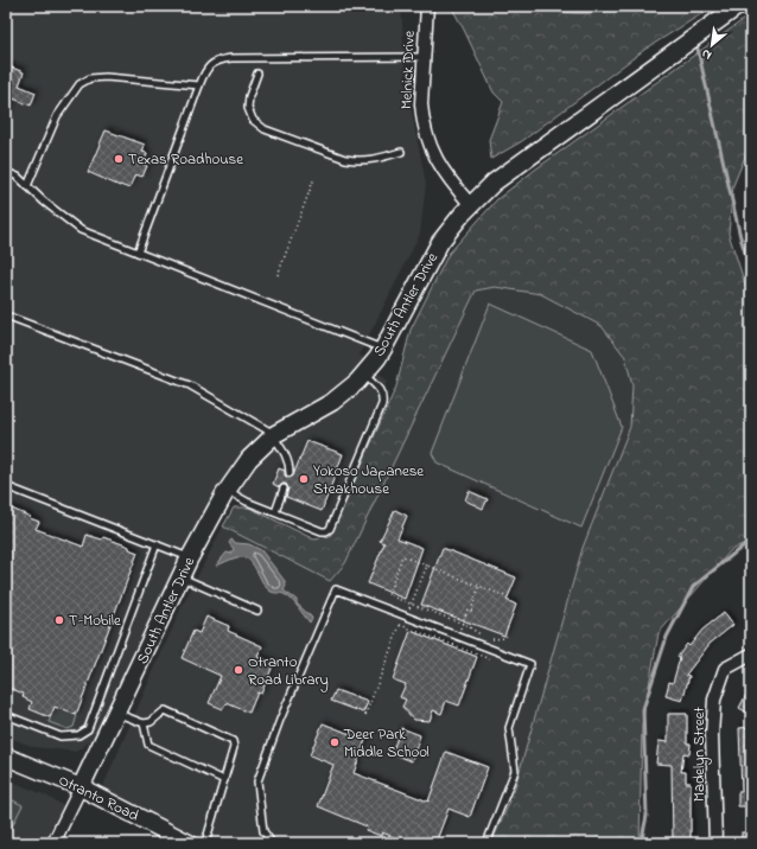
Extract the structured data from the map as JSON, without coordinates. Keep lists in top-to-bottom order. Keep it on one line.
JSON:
{"streets":{"street":["Melnick Drive","South Antler Drive","Madelyn Street","Otranto Road"]},"crossings":[["Melnick Drive","South Antler Drive"],["South Antler Drive","Otranto Road"]],"places":["Texas Roadhouse","Yokoso Japanese Steakhouse","T-Mobile","Otranto Road Library","Deer Park Middle School"],"north":"bottom left"}
